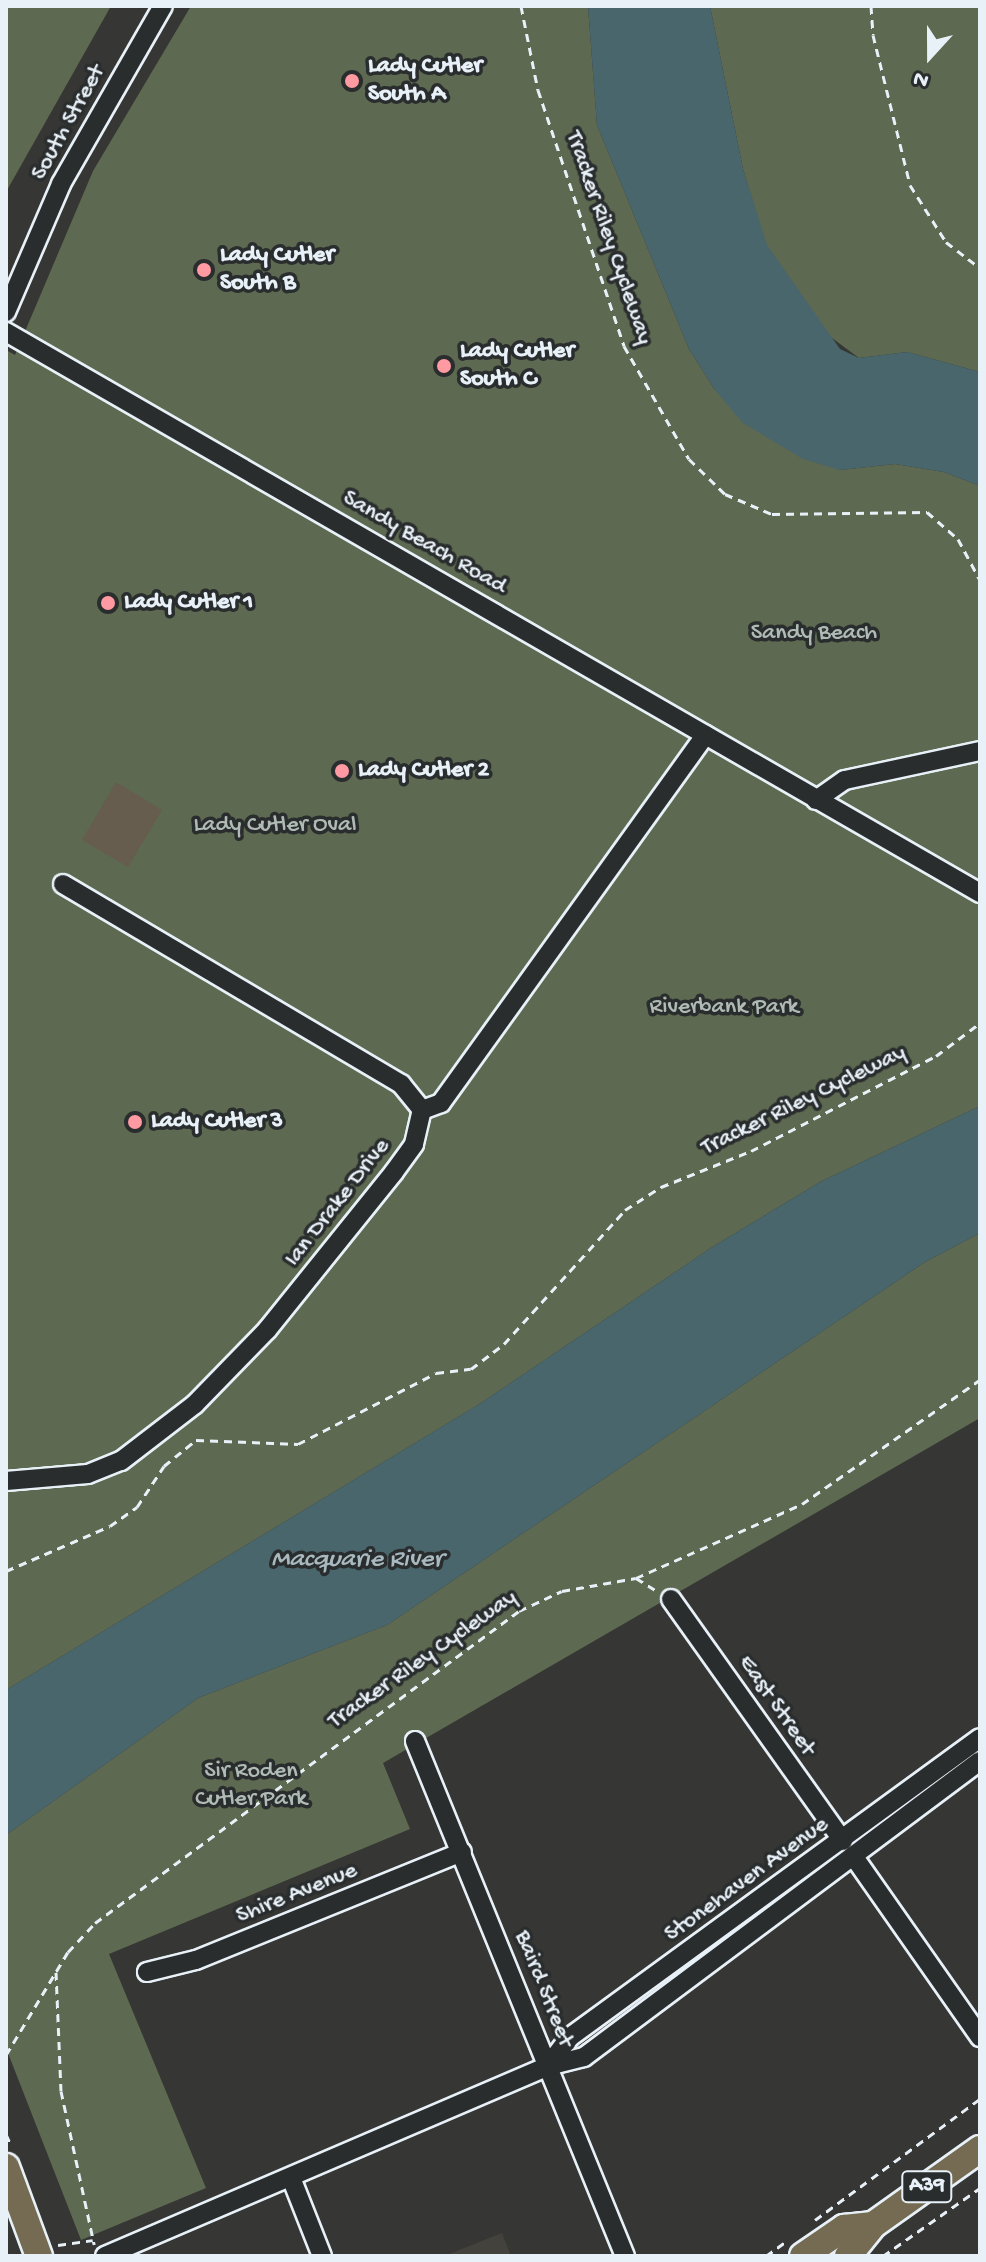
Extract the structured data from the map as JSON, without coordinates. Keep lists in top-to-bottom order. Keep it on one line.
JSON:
{"streets":{"highway":["A39"],"street":["South Street","Sandy Beach Road","Ian Drake Drive","East Street","Stonehaven Avenue","Shire Avenue","Baird Street"],"path":["Tracker Riley Cycleway"]},"crossings":[["East Street","Stonehaven Avenue"],["Stonehaven Avenue","Baird Street"],["Shire Avenue","Baird Street"]],"water":["Macquarie River"],"parks":["Sandy Beach","Lady Cutler Oval","Riverbank Park","Sir Roden Cutler Park"],"places":["Lady Cutler South A","Lady Cutler South B","Lady Cutler South C","Lady Cutler 1","Lady Cutler 2","Lady Cutler 3"],"north":"bottom"}
